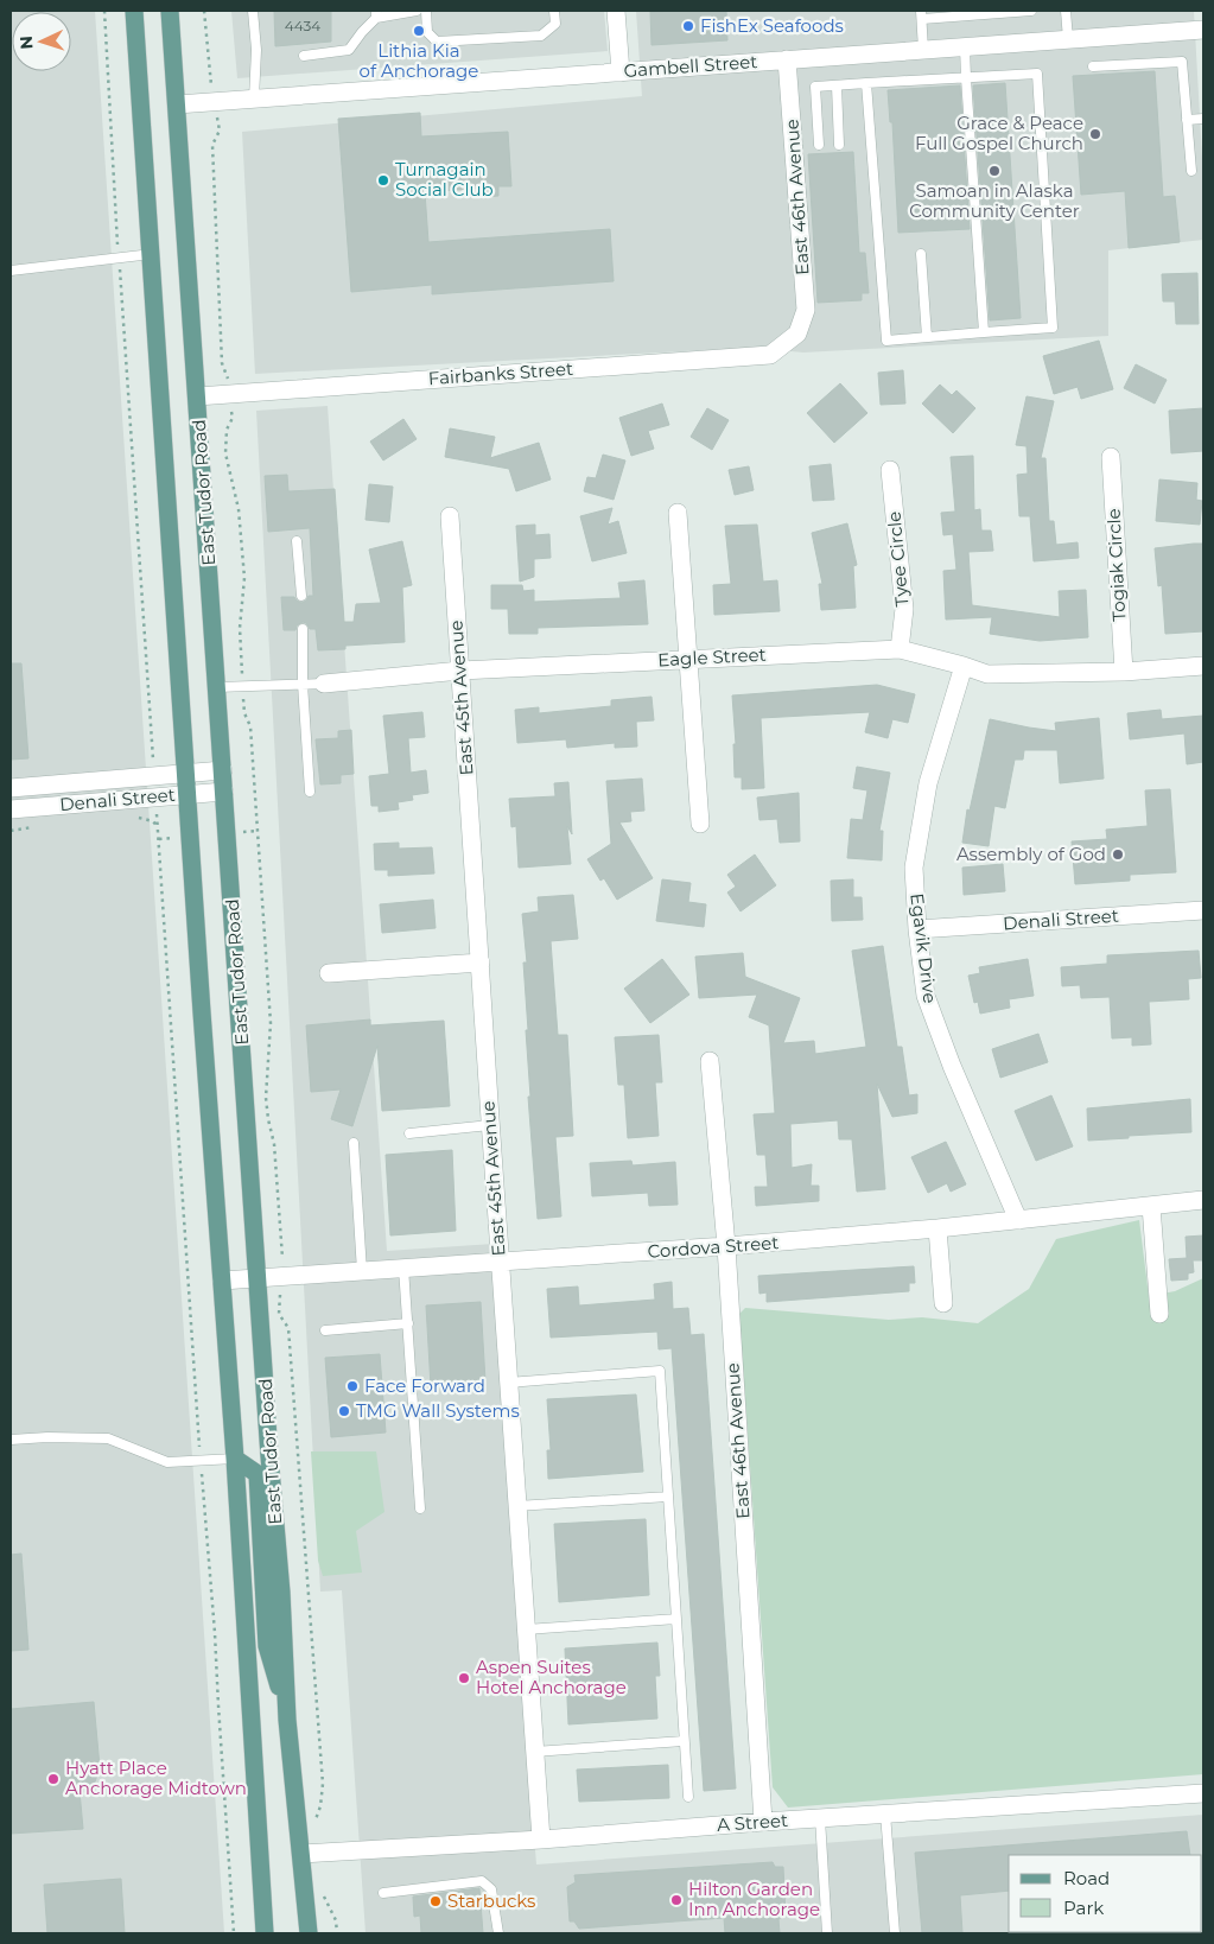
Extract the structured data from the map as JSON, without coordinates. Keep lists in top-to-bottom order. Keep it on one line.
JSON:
{"streets":{"main road":["East Tudor Road"],"street":["Gambell Street","East 46th Avenue","Fairbanks Street","Tyee Circle","Togiak Circle","Eagle Street","East 45th Avenue","Denali Street","Egavik Drive","Cordova Street","A Street"]},"crossings":[["Gambell Street","East 46th Avenue"],["Gambell Street","East Tudor Road"],["East 46th Avenue","Fairbanks Street"],["East 46th Avenue","Cordova Street"],["East 46th Avenue","A Street"],["Fairbanks Street","East Tudor Road"],["East Tudor Road","Eagle Street"],["East Tudor Road","Denali Street"],["East Tudor Road","Cordova Street"],["East Tudor Road","A Street"],["Tyee Circle","Eagle Street"],["Togiak Circle","Eagle Street"],["Eagle Street","East 45th Avenue"],["Eagle Street","Egavik Drive"],["East 45th Avenue","Cordova Street"],["East 45th Avenue","A Street"],["Denali Street","Egavik Drive"],["Egavik Drive","Cordova Street"]],"places":["FishEx Seafoods","Lithia Kia of Anchorage","Grace & Peace Full Gospel Church","Samoan in Alaska Community Center","Turnagain Social Club","Assembly of God","Face Forward","TMG Wall Systems","Aspen Suites Hotel Anchorage","Hyatt Place Anchorage Midtown","Hilton Garden Inn Anchorage","Starbucks"],"house_numbers":["4434"],"legend":["Road","Park"],"north":"left"}
